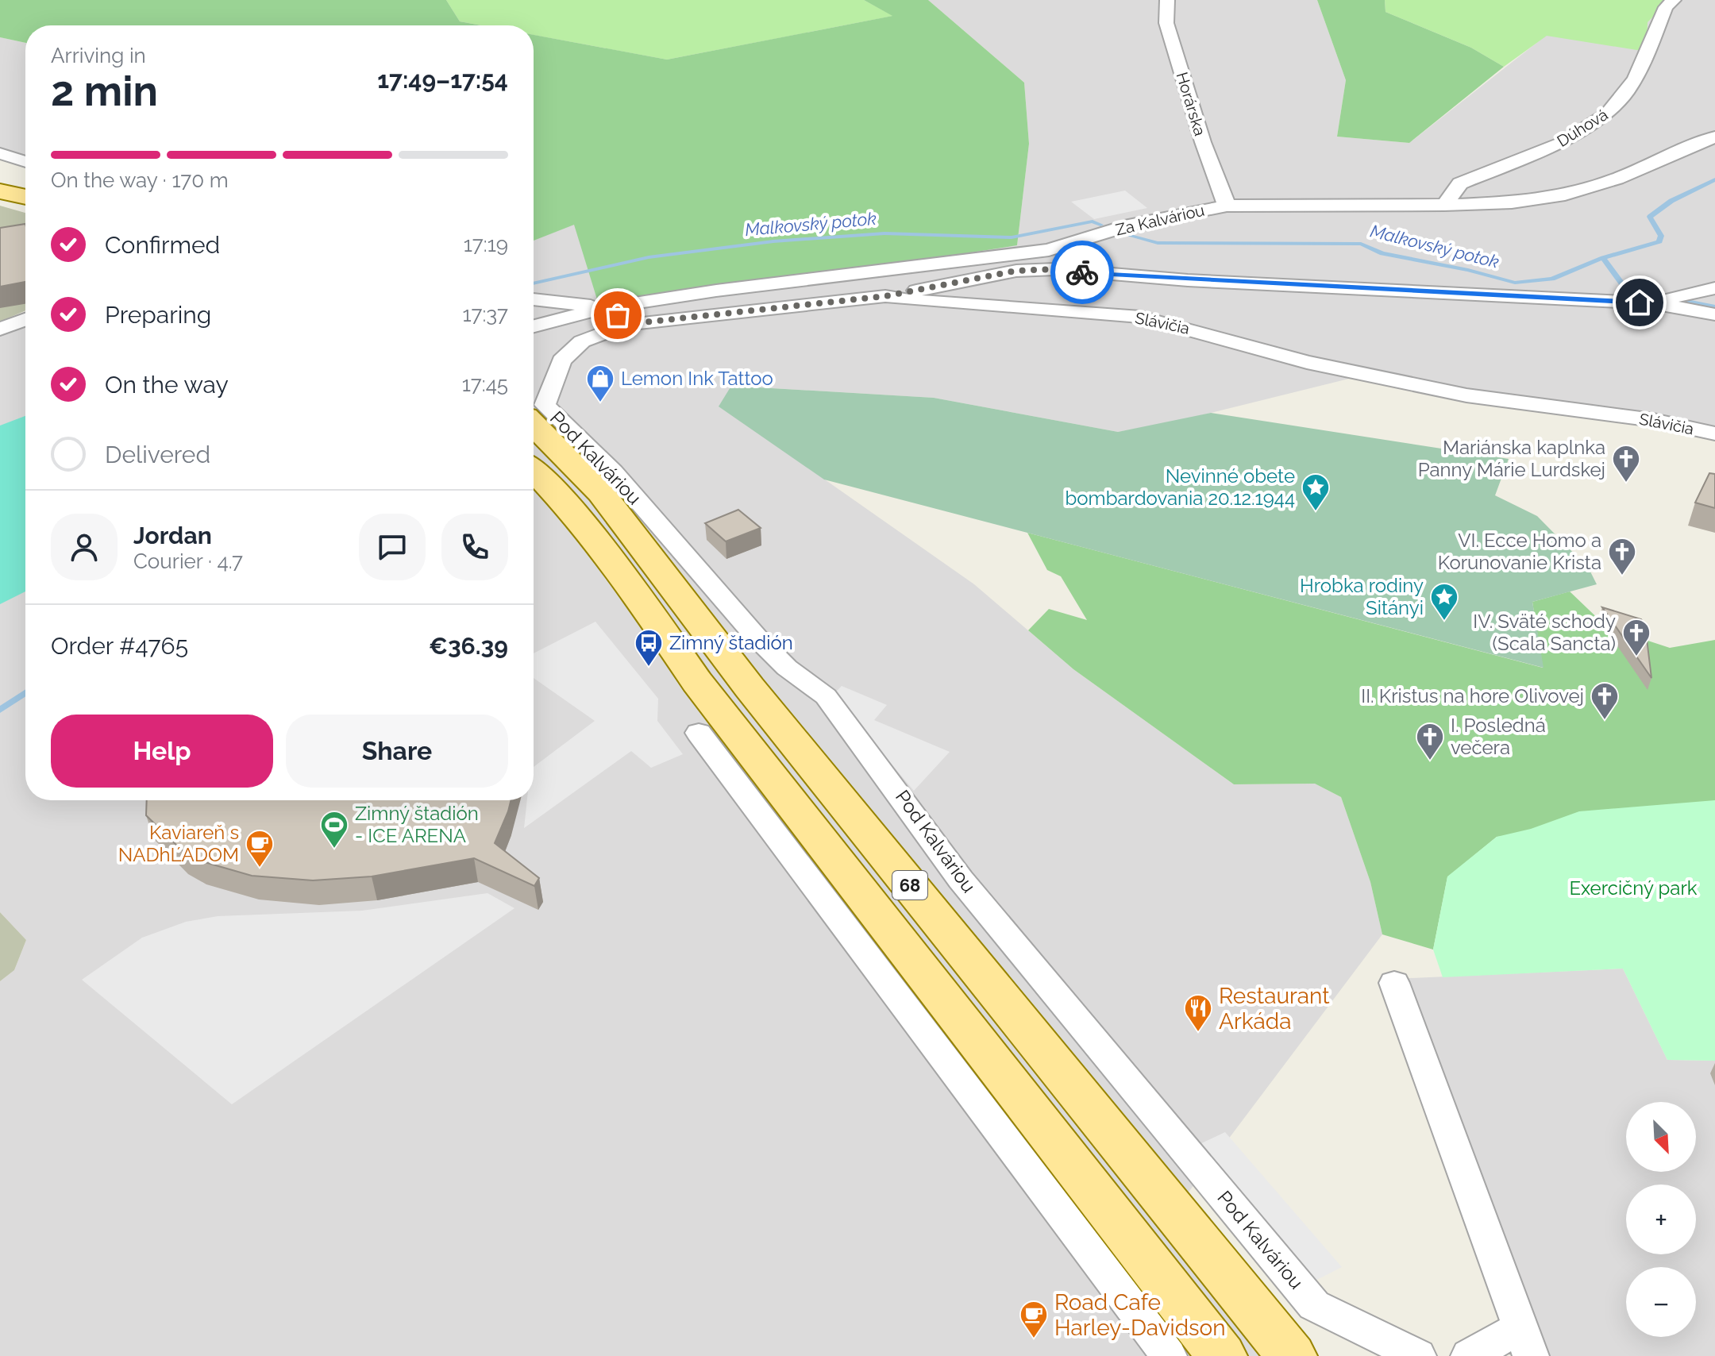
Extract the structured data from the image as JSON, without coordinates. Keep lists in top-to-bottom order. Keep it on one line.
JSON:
{"streets":{"main road":["Pod Kalváriou","68"],"street":["Horárska","Dúhová","Za Kalváriou","Slávičia"]},"crossings":[["Horárska","Za Kalváriou"],["Dúhová","Za Kalváriou"],["Za Kalváriou","Slávičia"],["Za Kalváriou","Pod Kalváriou"],["Slávičia","Pod Kalváriou"]],"water":["Malkovský potok"],"parks":["Exercičný park"],"places":{"shop":["Lemon Ink Tattoo"],"church":["Mariánska kaplnka Panny Márie Lurdskej","VI. Ecce Homo a Korunovanie Krista","IV. Sväté schody (Scala Sancta)","II. Kristus na hore Olivovej","I. Posledná večera"],"place":["Nevinné obete bombardovania 20.12.1944","Hrobka rodiny Sitányi"],"bus stop":["Zimný štadión"],"sports":["Zimný štadión - ICE ARENA"],"cafe":["Kaviareň s NADhĽADOM","Road Cafe Harley-Davidson"],"restaurant":["Restaurant Arkáda"]},"north":"bottom right","page":{"heading":["2 min","Arriving in","17:49–17:54"],"panel":["Jordan","Courier · 4.7","Order #4765","€36.39"],"bar":"On the way · 170 m","list":[["Confirmed","17:19"],["Preparing","17:37"],["On the way","17:45"],"Delivered"],"buttons":["Help","Share"],"map_buttons":["+","−"]}}
